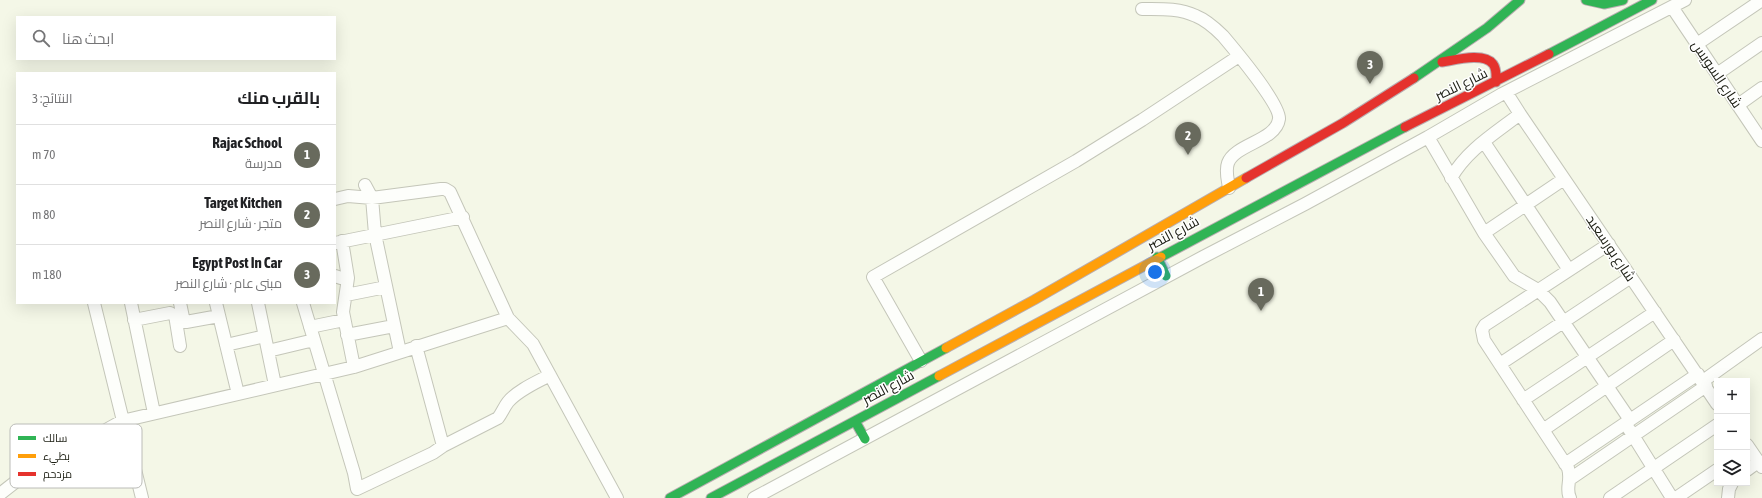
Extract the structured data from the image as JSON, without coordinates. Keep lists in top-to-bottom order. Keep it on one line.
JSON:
{"streets":{"main road":["شارع النصر"],"street":["شارع السويس","شارع بورسعيد"]},"legend":["سالك","بطيء","مزدحم"],"page":{"search":"ابحث هنا","pins":["3","2","1"],"heading":["بالقرب منك","النتائج: 3"],"list":[{"mark":"1","name":"Rajac School","note":"مدرسة","value":"70 m"},{"mark":"2","name":"Target Kitchen","note":"متجر · شارع النصر","value":"80 m"},{"mark":"3","name":"Egypt Post In Car","note":"مبنى عام · شارع النصر","value":"180 m"}],"map_buttons":["+","−"]}}
